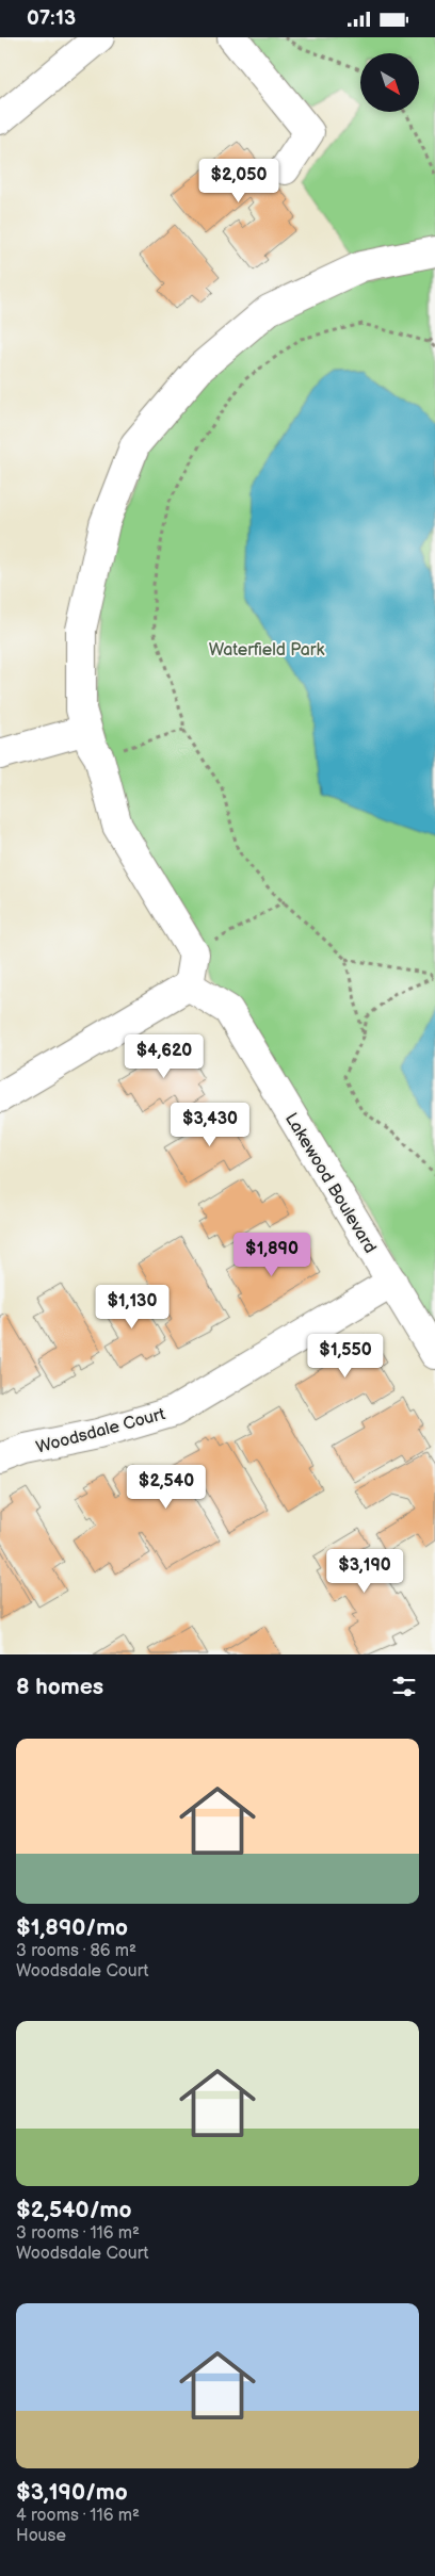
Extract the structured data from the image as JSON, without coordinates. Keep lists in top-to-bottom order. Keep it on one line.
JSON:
{"streets":{"street":["Lakewood Boulevard","Woodsdale Court"]},"crossings":[["Lakewood Boulevard","Woodsdale Court"]],"parks":["Waterfield Park"],"north":"bottom right","page":{"status":"07:13","price":["$2,050","$4,620","$3,430","$1,890","$1,130","$1,550","$2,540","$3,190"],"heading":"8 homes","list":[{"name":"$1,890/mo","note":"3 rooms · 86 m² · Woodsdale Court"},{"name":"$2,540/mo","note":"3 rooms · 116 m² · Woodsdale Court"},{"name":"$3,190/mo","note":"4 rooms · 116 m² · House"}]}}
